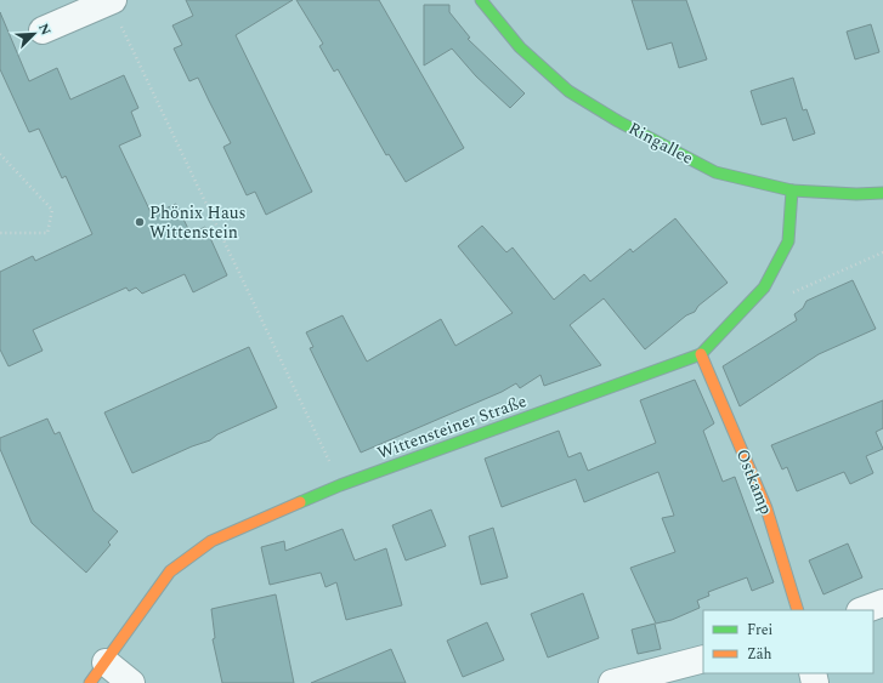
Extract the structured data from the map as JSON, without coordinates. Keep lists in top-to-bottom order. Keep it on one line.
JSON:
{"streets":{"street":["Ringallee","Wittensteiner Straße","Ostkamp"]},"crossings":[["Ringallee","Wittensteiner Straße"],["Wittensteiner Straße","Ostkamp"]],"places":["Phönix Haus Wittenstein"],"legend":["Frei","Zäh"],"north":"top right"}
